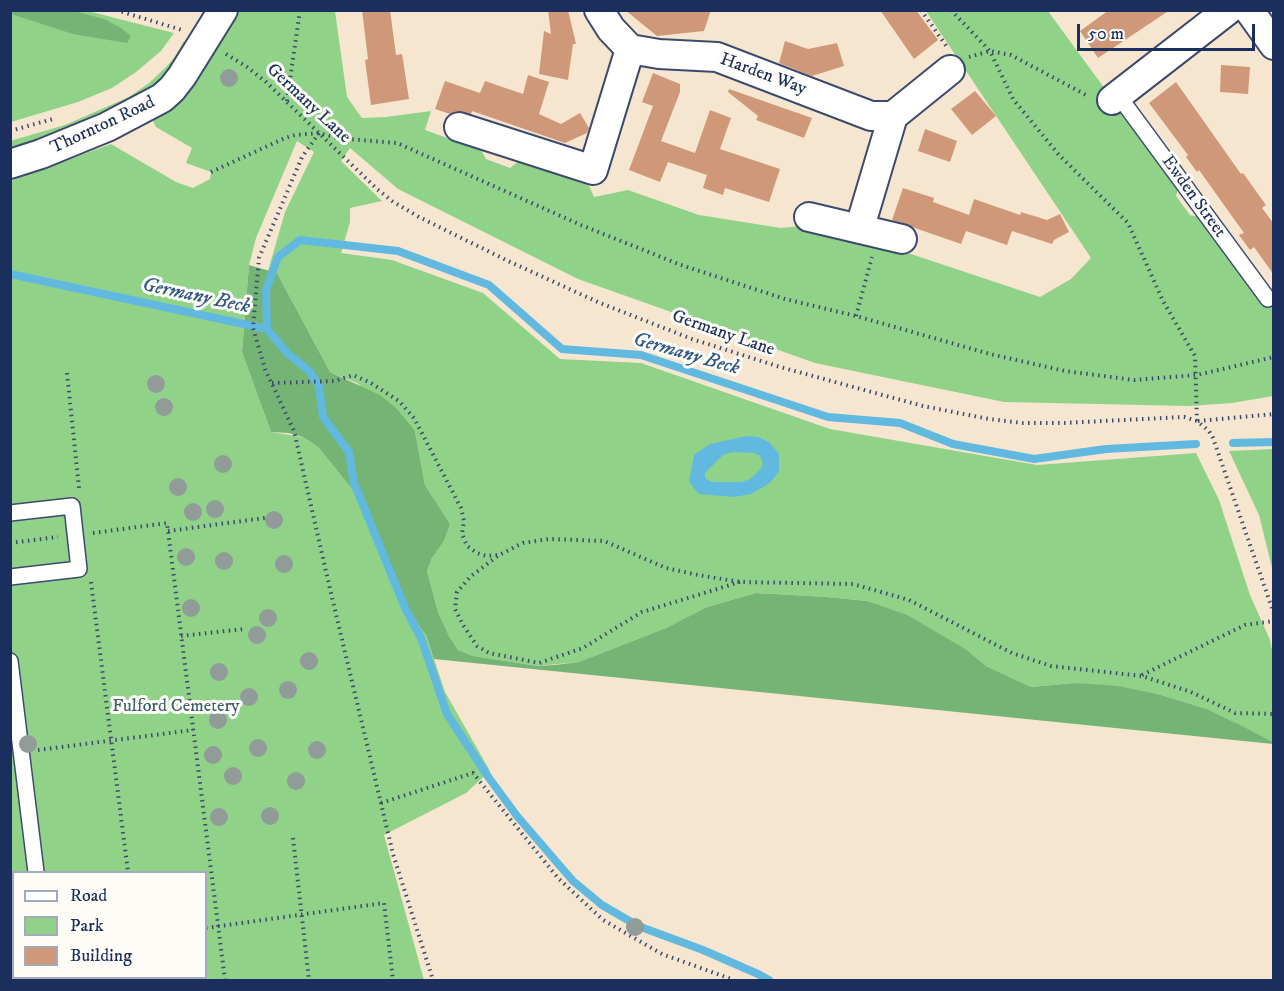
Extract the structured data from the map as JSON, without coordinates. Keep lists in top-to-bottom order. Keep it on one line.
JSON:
{"streets":{"street":["Harden Way","Thornton Road"],"lane":["Ewden Street"],"path":["Germany Lane"]},"crossings":[["Germany Lane","Thornton Road"]],"water":["Germany Beck"],"parks":["Fulford Cemetery"],"legend":["Road","Park","Building"],"scale_bar":"50 m"}
